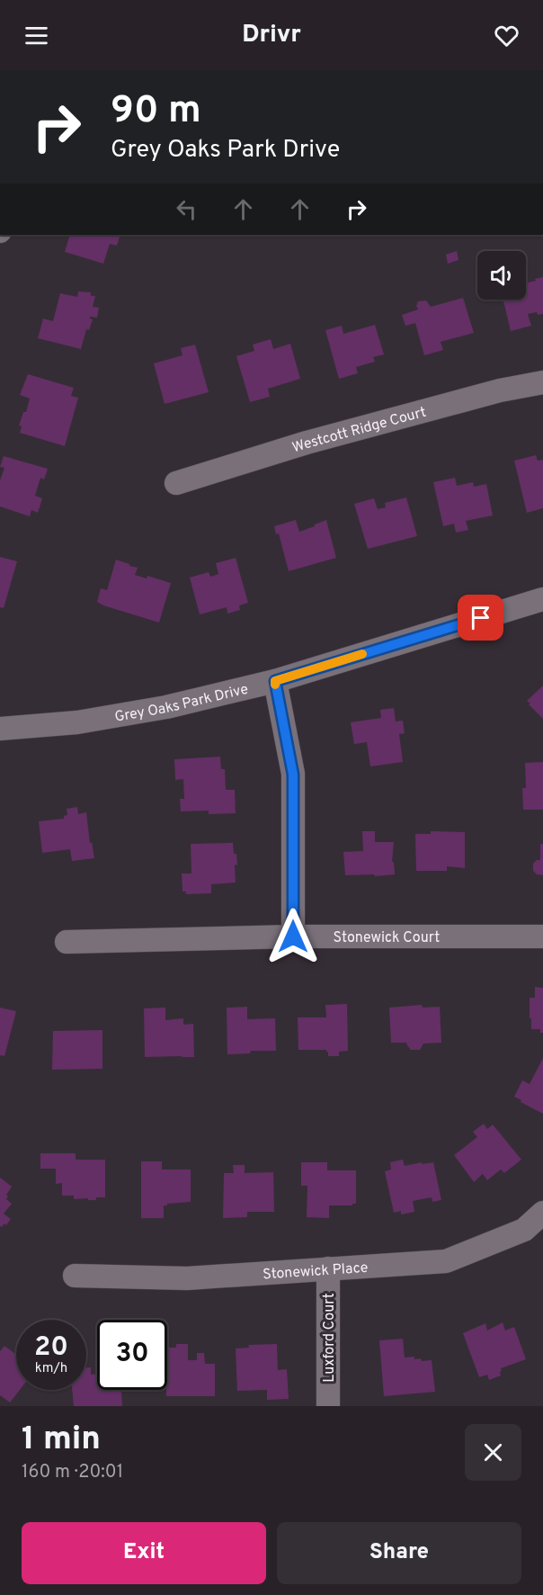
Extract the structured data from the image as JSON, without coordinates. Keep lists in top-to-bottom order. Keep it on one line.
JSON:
{"streets":{"street":["Westcott Ridge Court","Grey Oaks Park Drive","Stonewick Court","Stonewick Place","Luxford Court"]},"crossings":[["Stonewick Place","Luxford Court"]],"page":{"header":"Drivr","turn":["90 m","Grey Oaks Park Drive"],"speed":"20 km/h","limit":"30","heading":["1 min","160 m · 20:01"],"buttons":["Exit","Share"]}}
